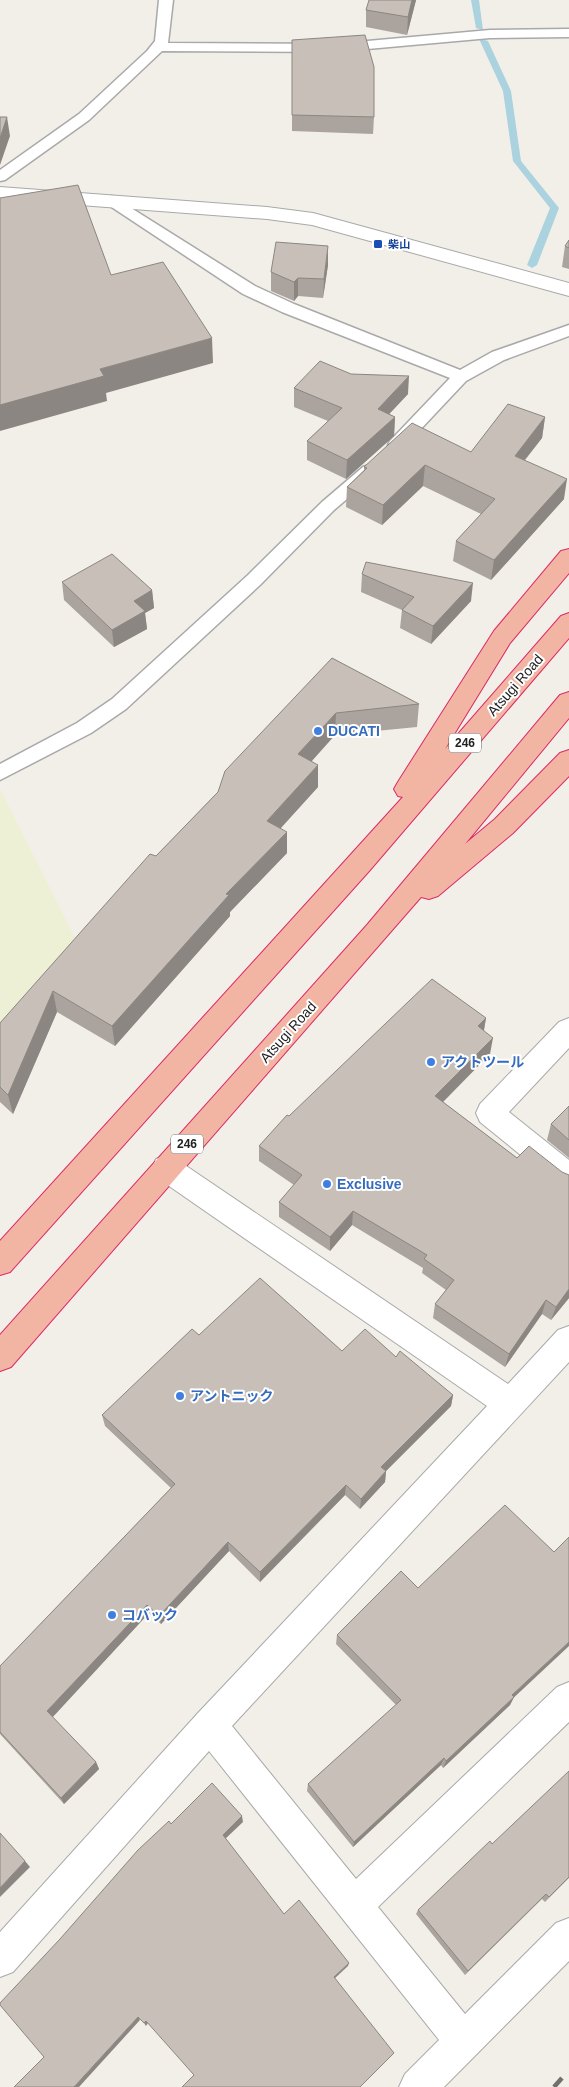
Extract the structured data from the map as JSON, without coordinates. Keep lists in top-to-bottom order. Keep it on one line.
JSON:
{"streets":{"highway":["Atsugi Road","246"]},"places":{"transit":["柴山"],"other":["DUCATI","アクトツール","Exclusive","アントニック","コバック"]}}
